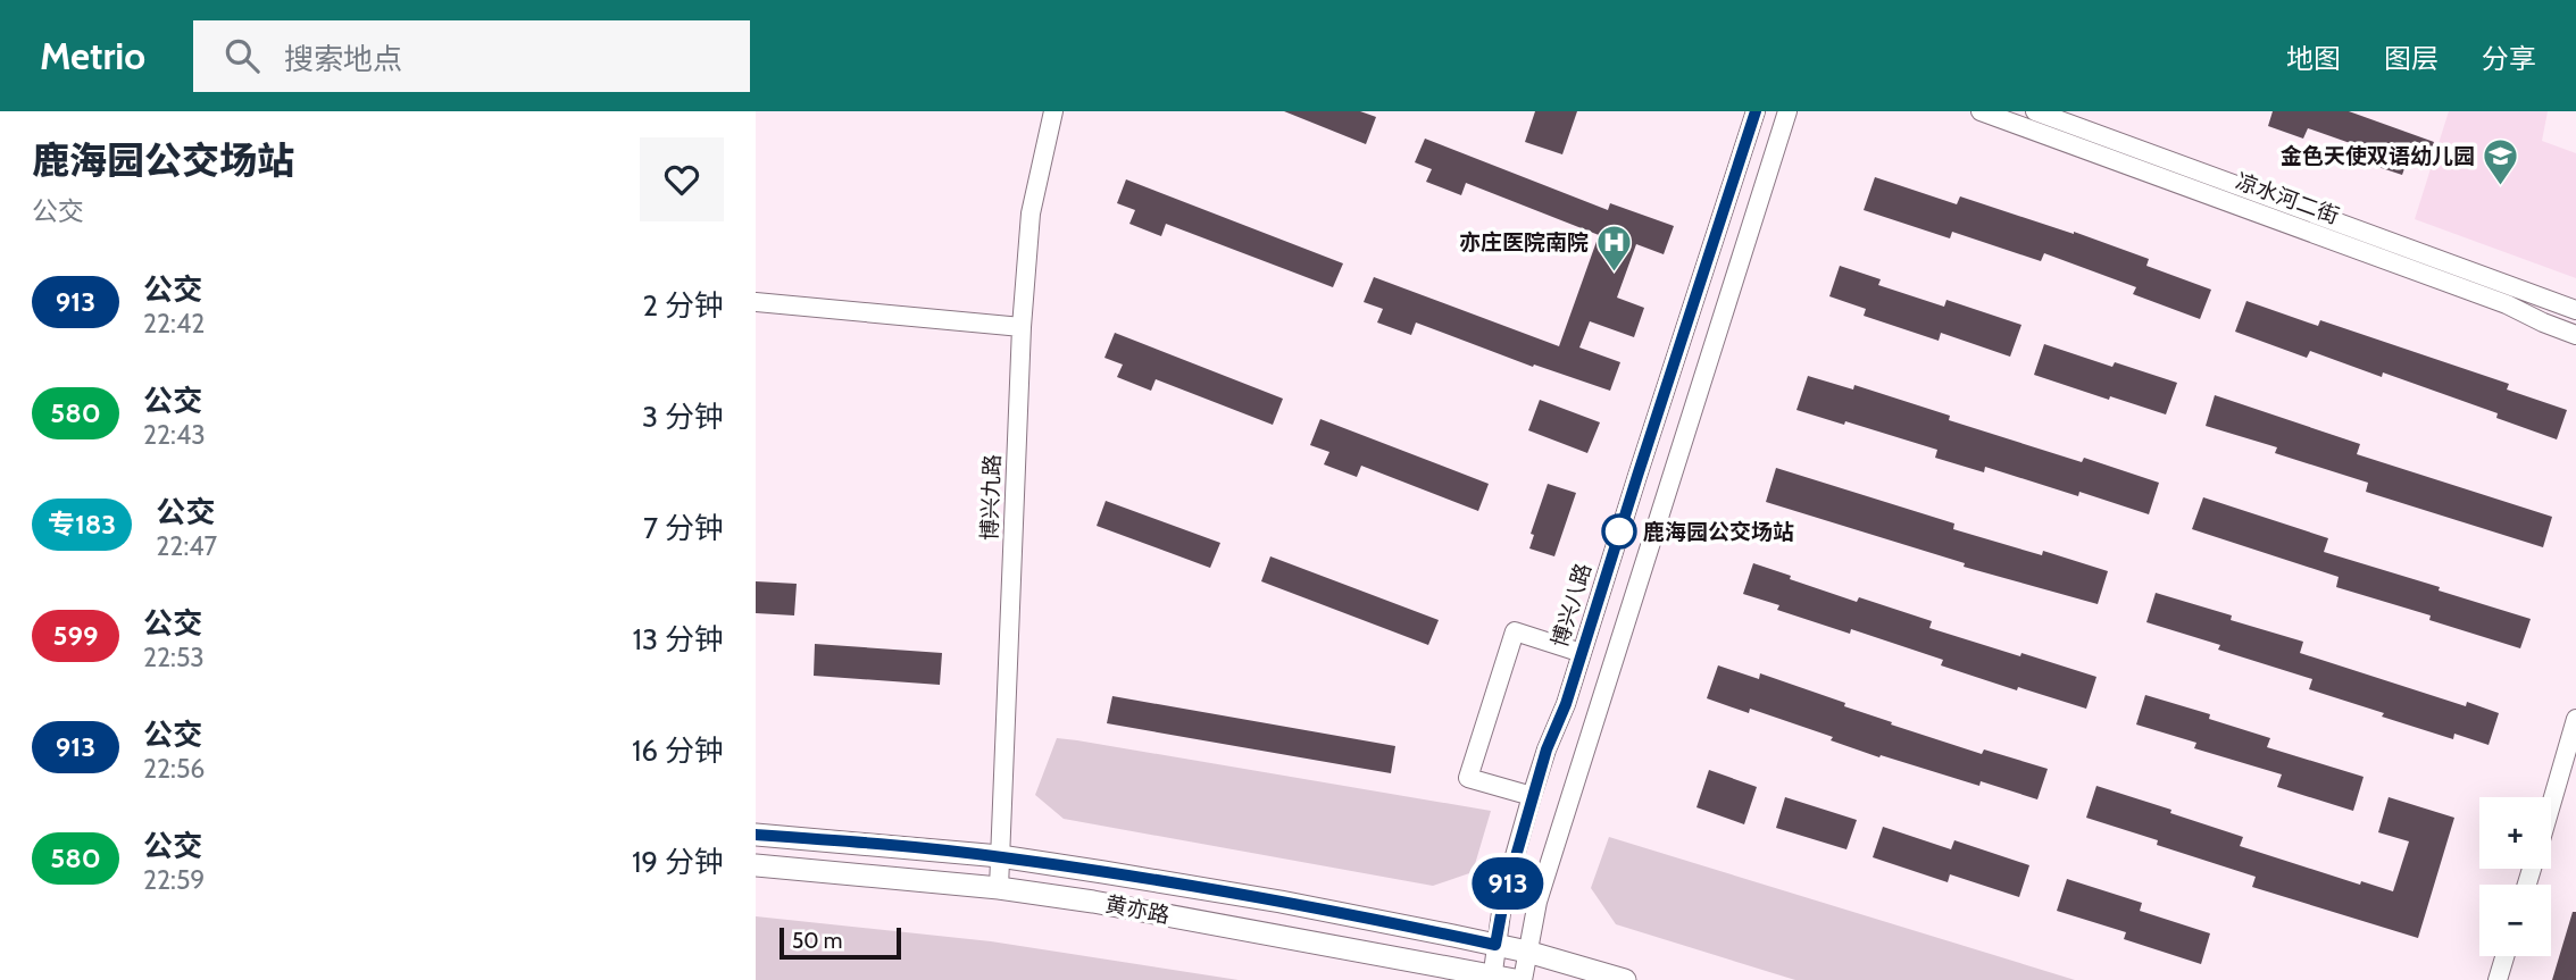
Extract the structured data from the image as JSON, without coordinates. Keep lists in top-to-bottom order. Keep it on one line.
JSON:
{"streets":{"main road":["黄亦路"],"street":["凉水河二街","博兴九路","博兴八路"]},"crossings":[["博兴九路","黄亦路"],["博兴八路","黄亦路"]],"places":{"school or university":["金色天使双语幼儿园"],"hospital":["亦庄医院南院"],"other":["鹿海园公交场站"]},"lines":["bus line 913"],"scale_bar":"50 m","page":{"header":"Metrio","search":"搜索地点","nav":["地图","图层","分享"],"heading":["鹿海园公交场站","公交"],"on_map":"913","list":[{"mark":"913","name":"公交","note":"22:42","value":"2 分钟"},{"mark":"580","name":"公交","note":"22:43","value":"3 分钟"},{"mark":"专183","name":"公交","note":"22:47","value":"7 分钟"},{"mark":"599","name":"公交","note":"22:53","value":"13 分钟"},{"mark":"913","name":"公交","note":"22:56","value":"16 分钟"},{"mark":"580","name":"公交","note":"22:59","value":"19 分钟"}],"map_buttons":["+","−"],"scale":"50 m"}}
